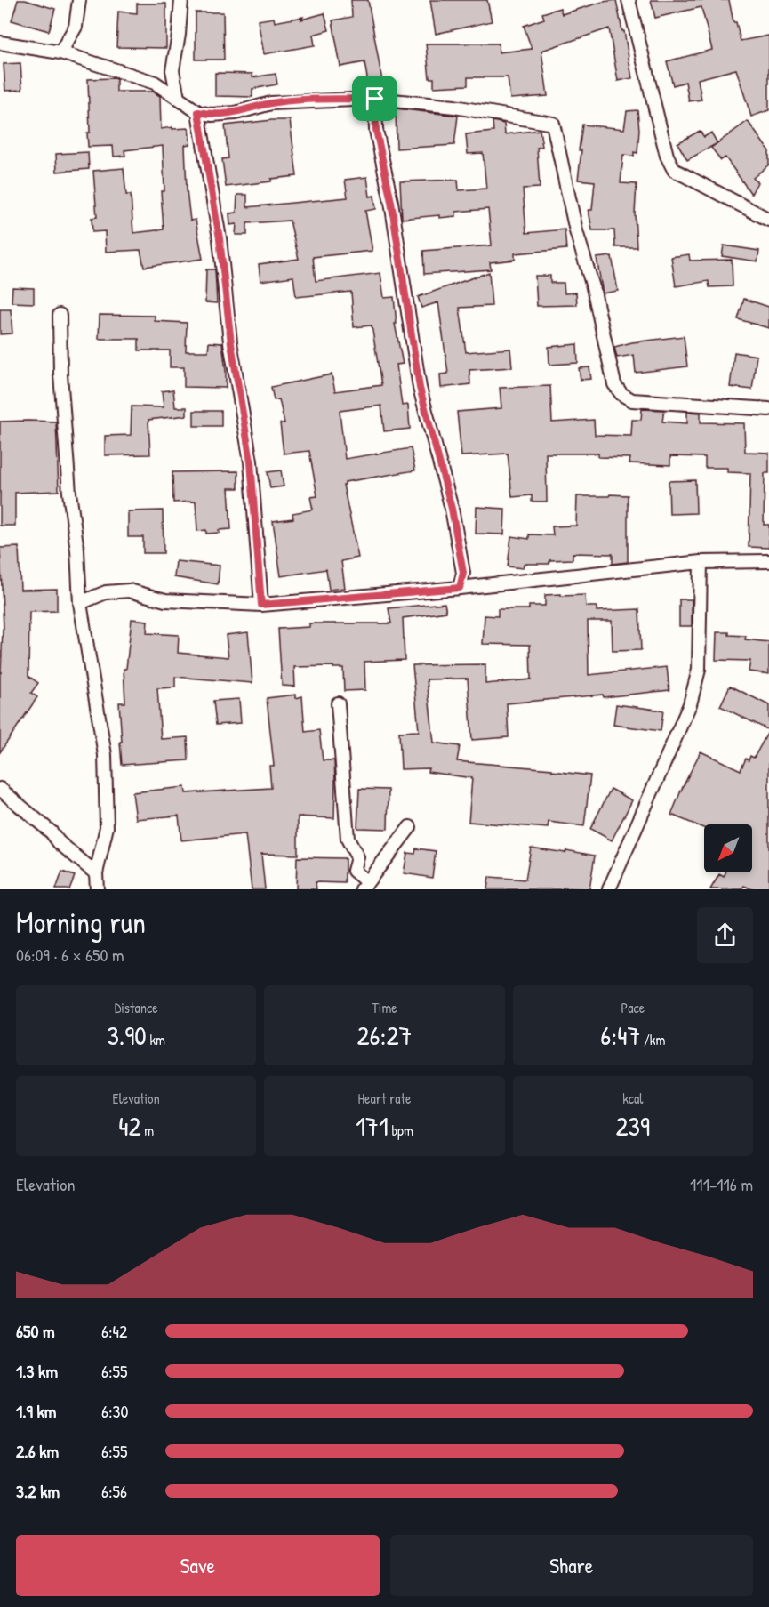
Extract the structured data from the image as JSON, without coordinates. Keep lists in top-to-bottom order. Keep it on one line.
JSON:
{"north":"bottom left","page":{"heading":["Morning run","06:09 · 6 × 650 m"],"stats":[["Distance","3.90 km"],["Time","26:27"],["Pace","6:47 /km"],["Elevation","42 m"],["Heart rate","171 bpm"],["kcal","239"]],"chart":["Elevation","111–116 m"],"list":[{"name":"650 m","note":"6:42"},{"name":"1.3 km","note":"6:55"},{"name":"1.9 km","note":"6:30"},{"name":"2.6 km","note":"6:55"},{"name":"3.2 km","note":"6:56"}],"buttons":["Save","Share"]}}
